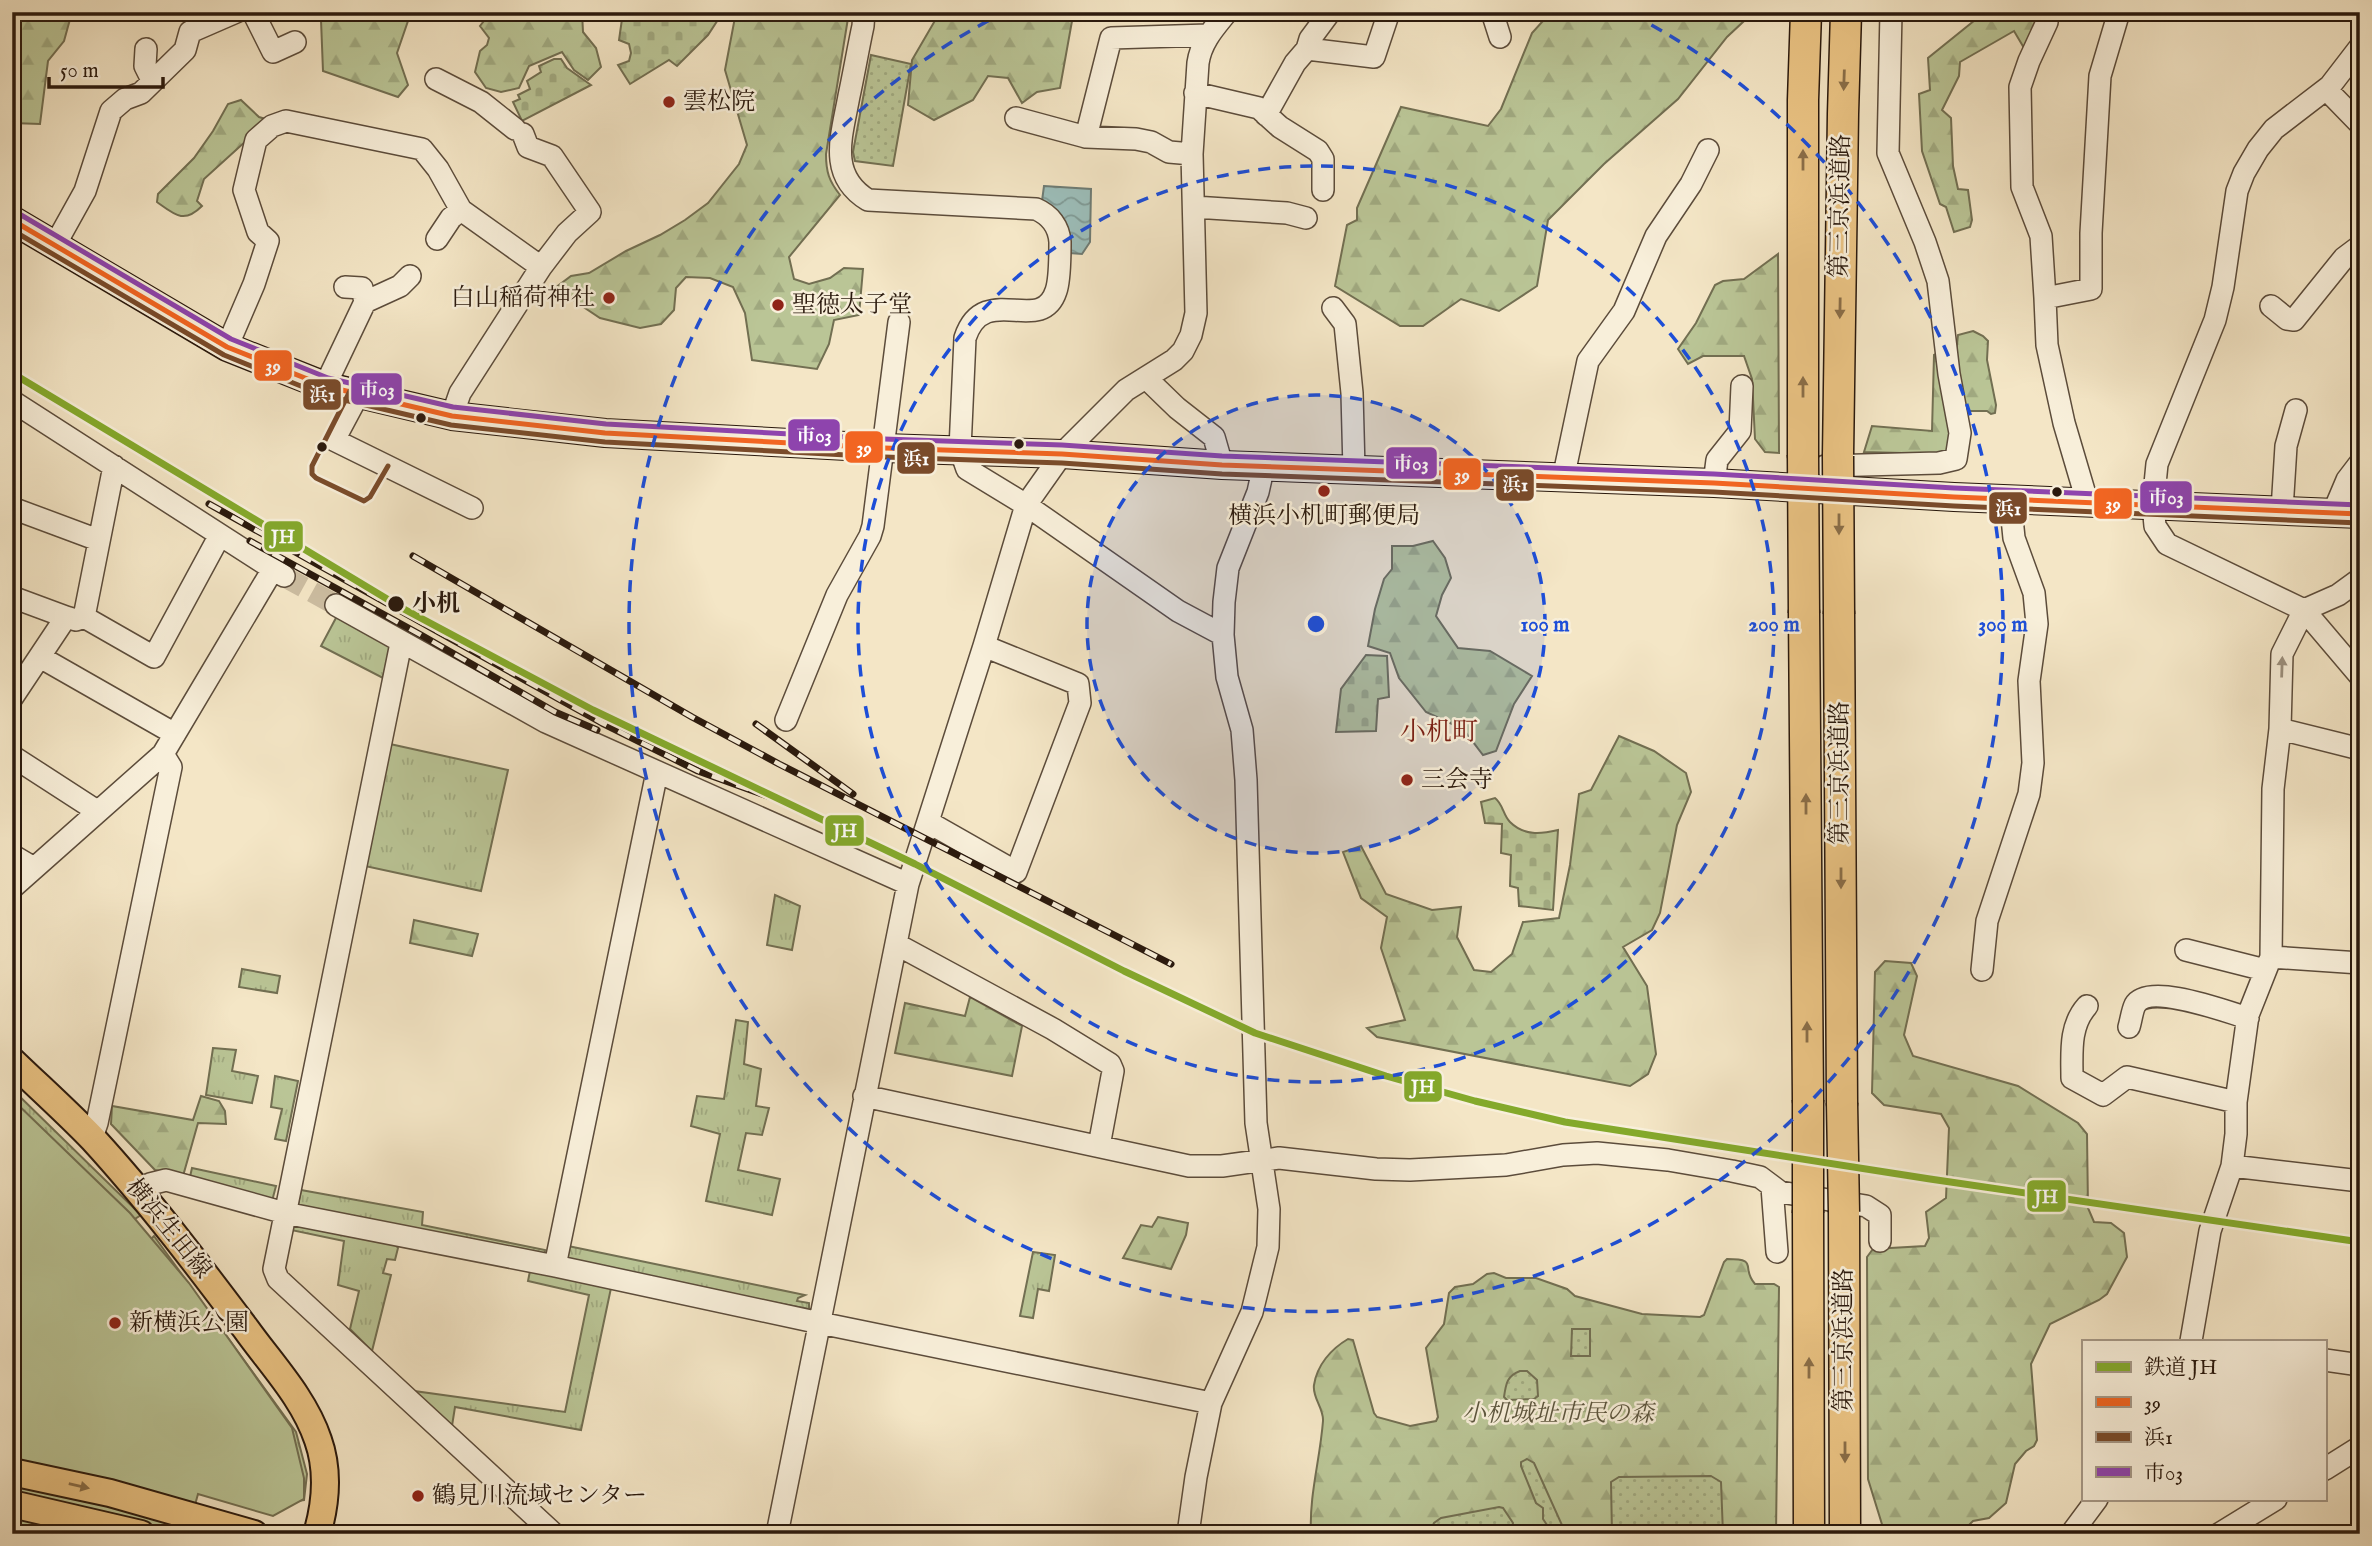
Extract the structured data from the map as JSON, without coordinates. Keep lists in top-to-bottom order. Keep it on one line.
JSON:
{"streets":{"highway":["第三京浜道路"],"main road":["横浜生田線"]},"districts":["小机町"],"parks":["小机城址市民の森"],"places":["雲松院","白山稲荷神社","聖徳太子堂","横浜小机町郵便局","小机","三会寺","新横浜公園","鶴見川流域センター"],"lines":["transit line 市03","transit line 39","transit line 浜1","rail line JH"],"legend":["鉄道 JH","39","浜1","市03"],"scale_bar":"50 m","rings":["100 m","200 m","300 m"]}
